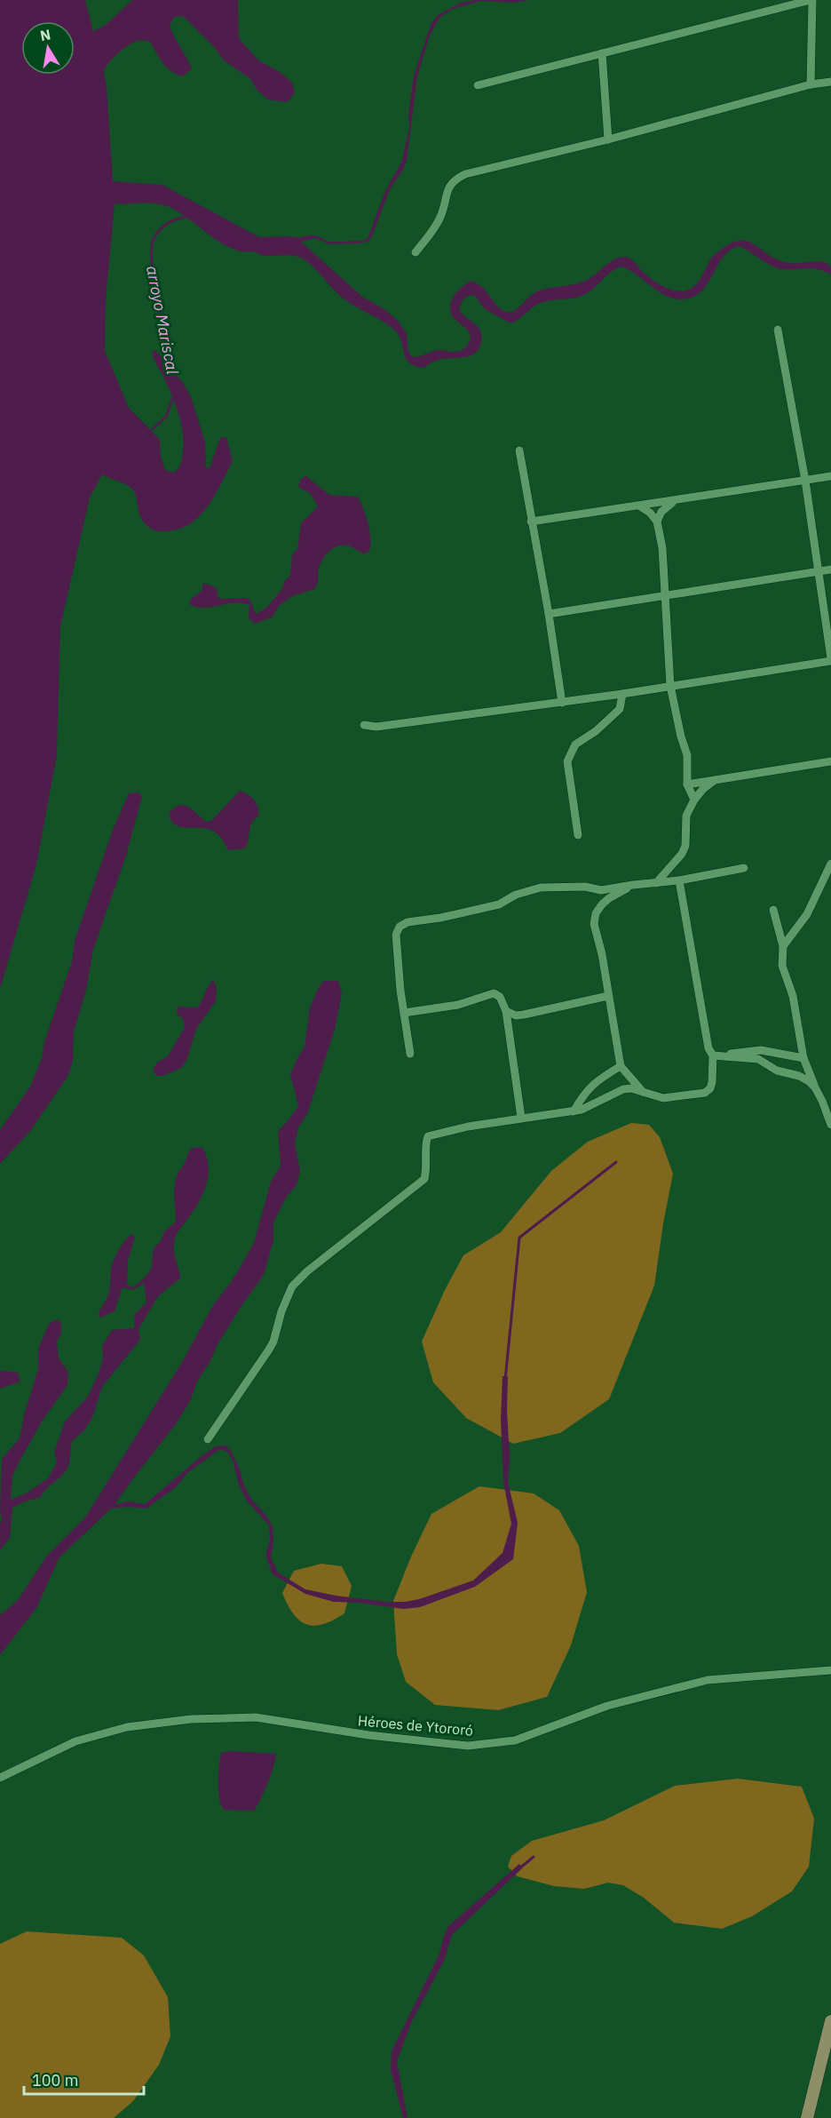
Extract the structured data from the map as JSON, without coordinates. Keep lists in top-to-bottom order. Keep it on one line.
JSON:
{"streets":{"street":["Héroes de Ytororó"]},"water":["arroyo Mariscal"],"scale_bar":"100 m","north":"top"}
